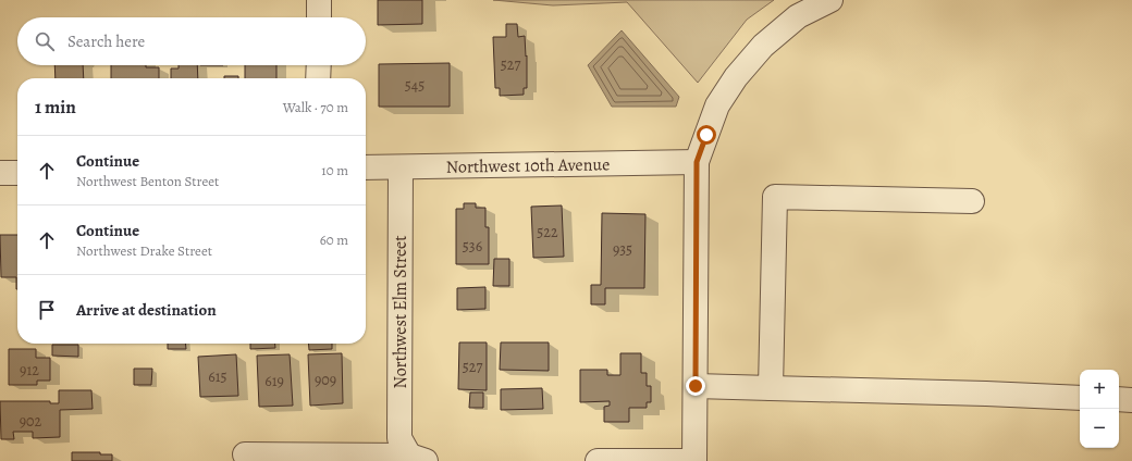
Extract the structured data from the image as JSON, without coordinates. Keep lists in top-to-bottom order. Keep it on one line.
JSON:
{"streets":{"street":["Northwest 10th Avenue","Northwest Elm Street"]},"crossings":[["Northwest 10th Avenue","Northwest Elm Street"]],"house_numbers":["527","545","522","536","935","527","912","615","909","619","902"],"page":{"search":"Search here","heading":["1 min","Walk · 70 m"],"list":[["Continue","Northwest Benton Street","10 m"],["Continue","Northwest Drake Street","60 m"],"Arrive at destination"],"map_buttons":["+","−"]}}
